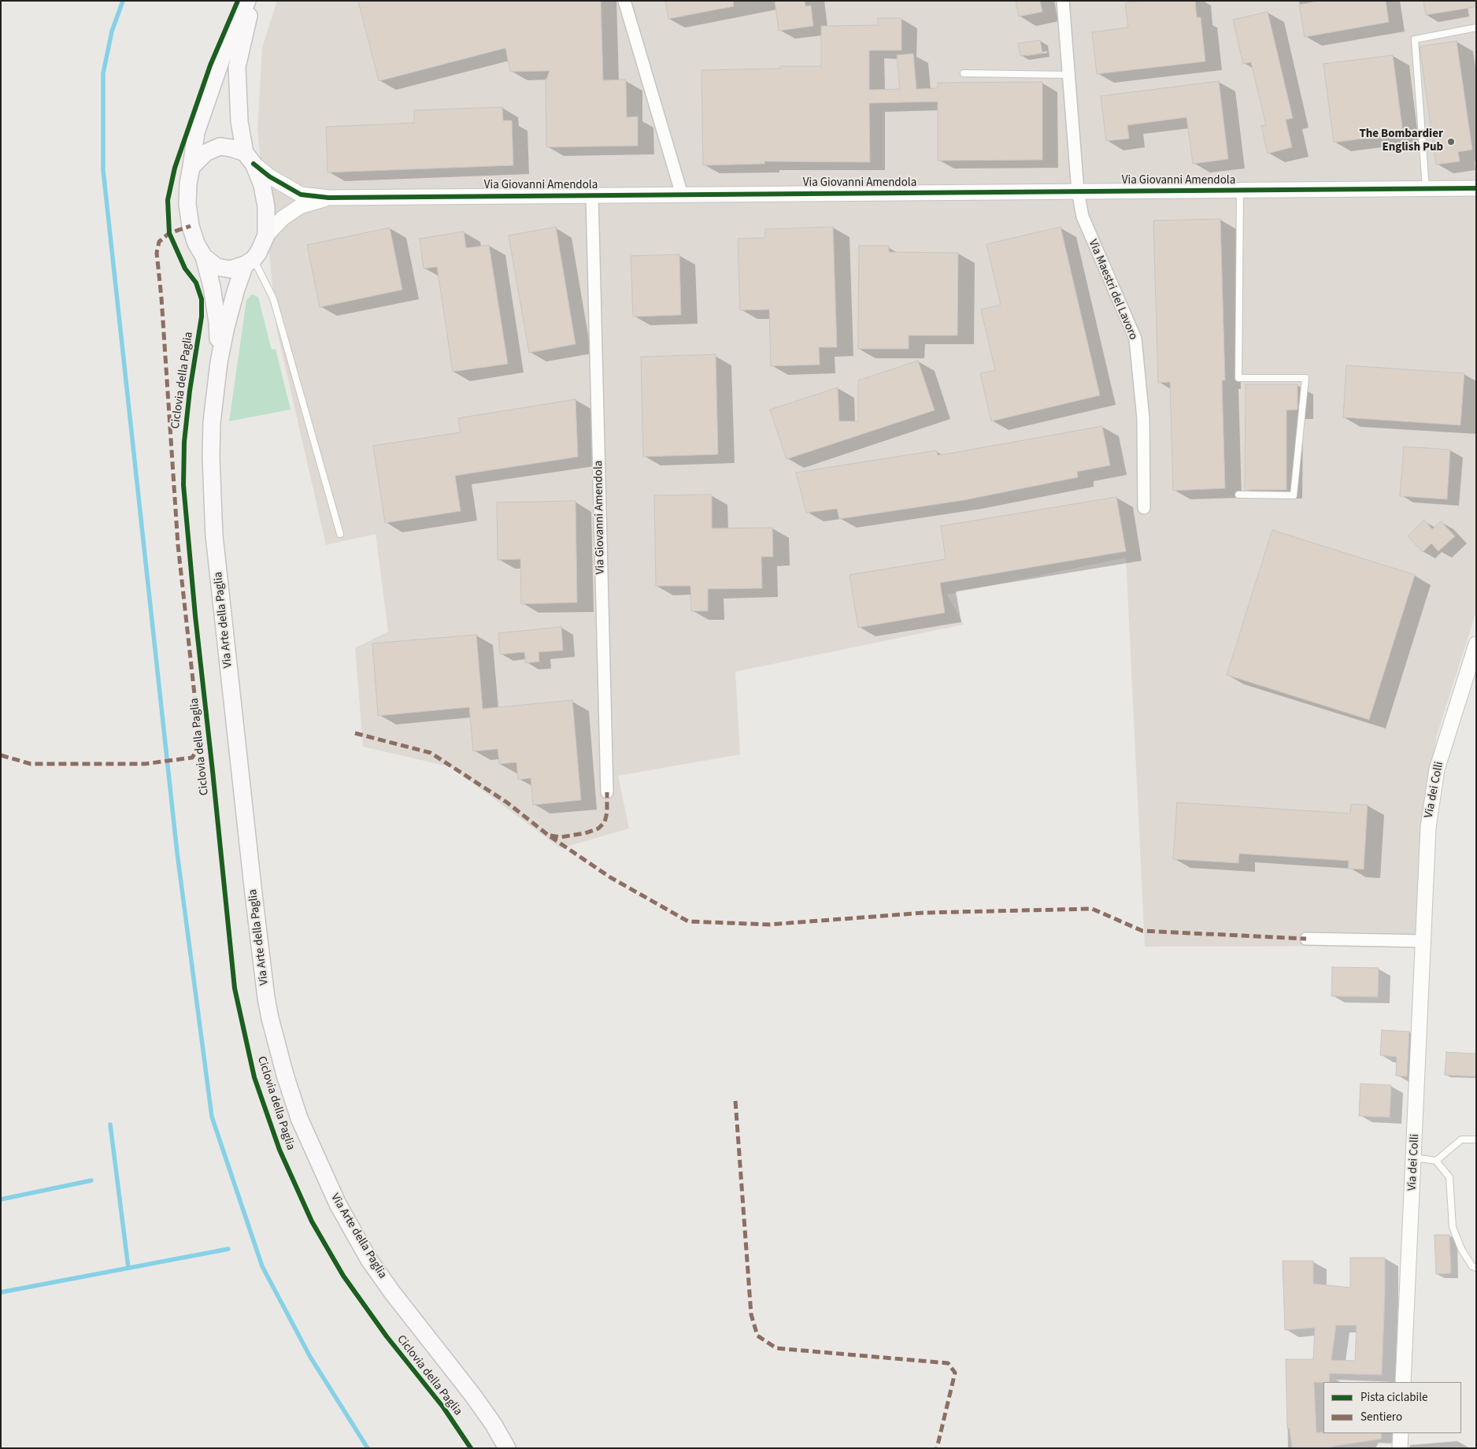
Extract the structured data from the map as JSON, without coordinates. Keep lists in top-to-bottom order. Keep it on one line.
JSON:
{"streets":{"main road":["Via Arte della Paglia"],"street":["Via Giovanni Amendola","Via Maestri del Lavoro","Via dei Colli"],"cycle path":["Ciclovia della Paglia"]},"crossings":[["Via Giovanni Amendola","Via Maestri del Lavoro"],["Via Giovanni Amendola","Via Arte della Paglia"]],"places":["The Bombardier English Pub"],"legend":["Pista ciclabile","Sentiero"]}
